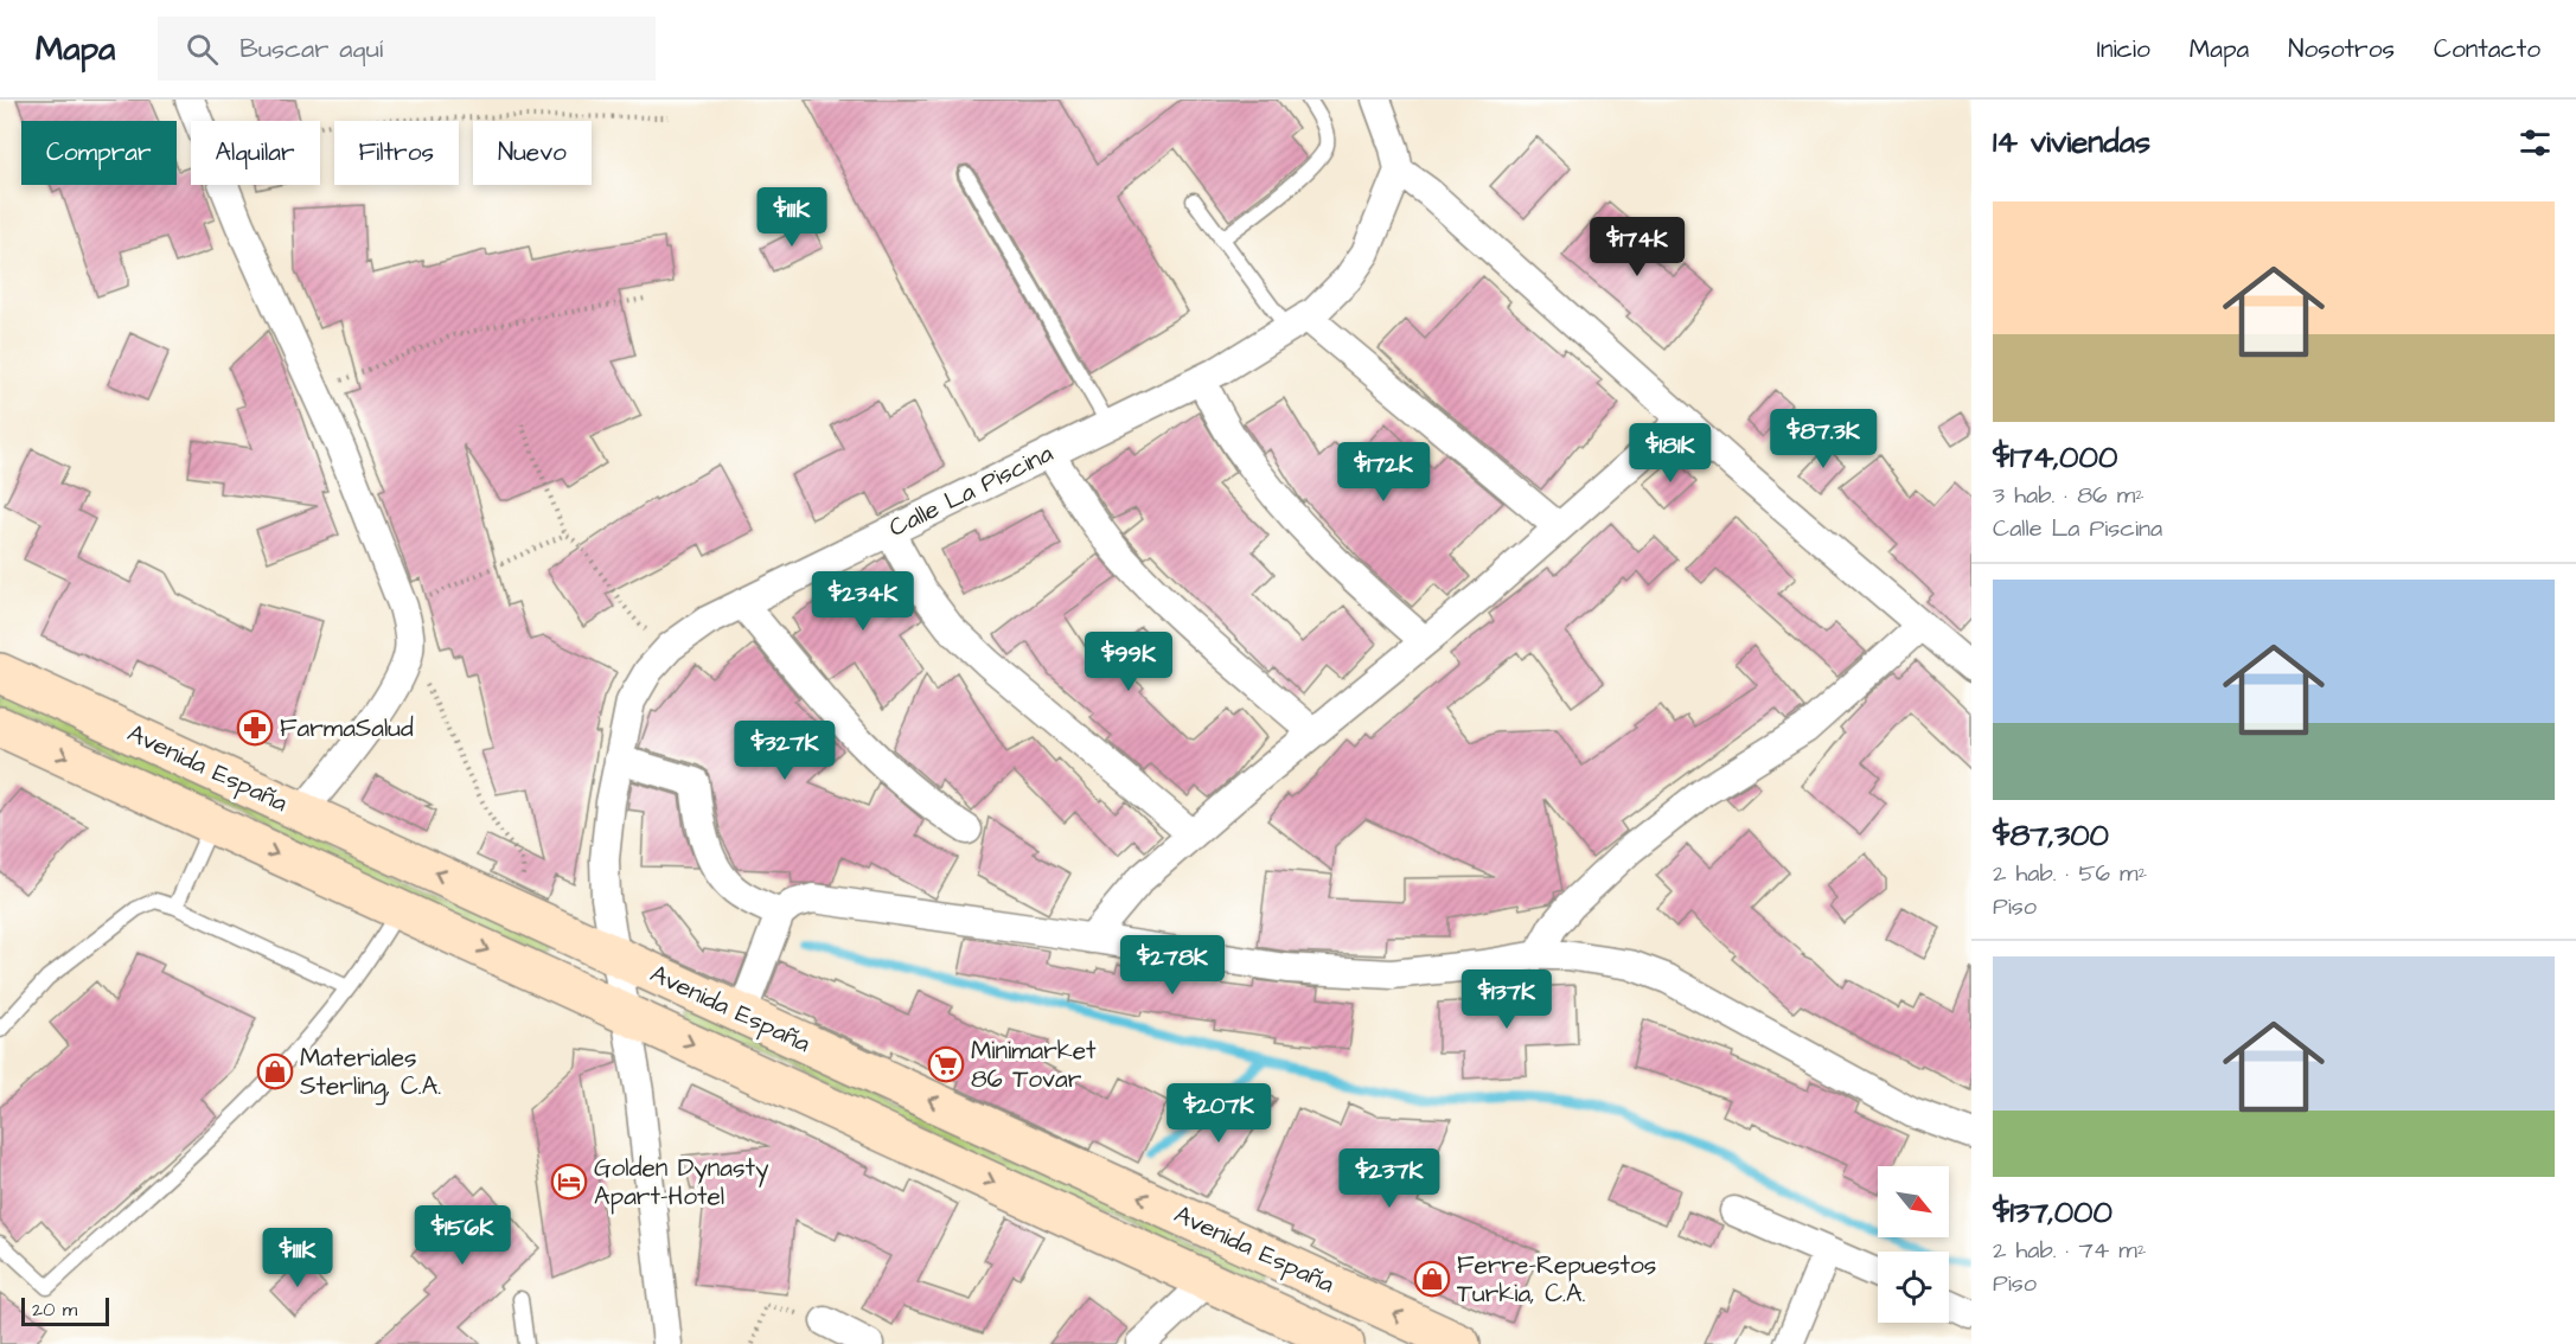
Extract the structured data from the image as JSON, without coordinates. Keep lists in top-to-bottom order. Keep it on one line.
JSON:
{"streets":{"main road":["Avenida España"],"street":["Calle La Piscina"]},"crossings":[["Calle La Piscina","Avenida España"]],"places":{"pharmacy":["FarmaSalud"],"supermarket":["Minimarket 86 Tovar"],"shop":["Materiales Sterling, C.A.","Ferre-Repuestos Turkia, C.A."],"hotel":["Golden Dynasty Apart-Hotel"]},"scale_bar":"20 m","north":"bottom right","page":{"header":"Mapa","search":"Buscar aquí","nav":["Inicio","Mapa","Nosotros","Contacto"],"heading":"14 viviendas","chip":["Comprar","Alquilar","Filtros","Nuevo"],"list":[{"name":"$174,000","note":"3 hab. · 86 m² · Calle La Piscina"},{"name":"$87,300","note":"2 hab. · 56 m² · Piso"},{"name":"$137,000","note":"2 hab. · 74 m² · Piso"}],"price":["$111K","$174K","$87.3K","$181K","$172K","$234K","$99K","$327K","$278K","$137K","$207K","$237K","$156K","$111K"],"scale":"20 m"}}
